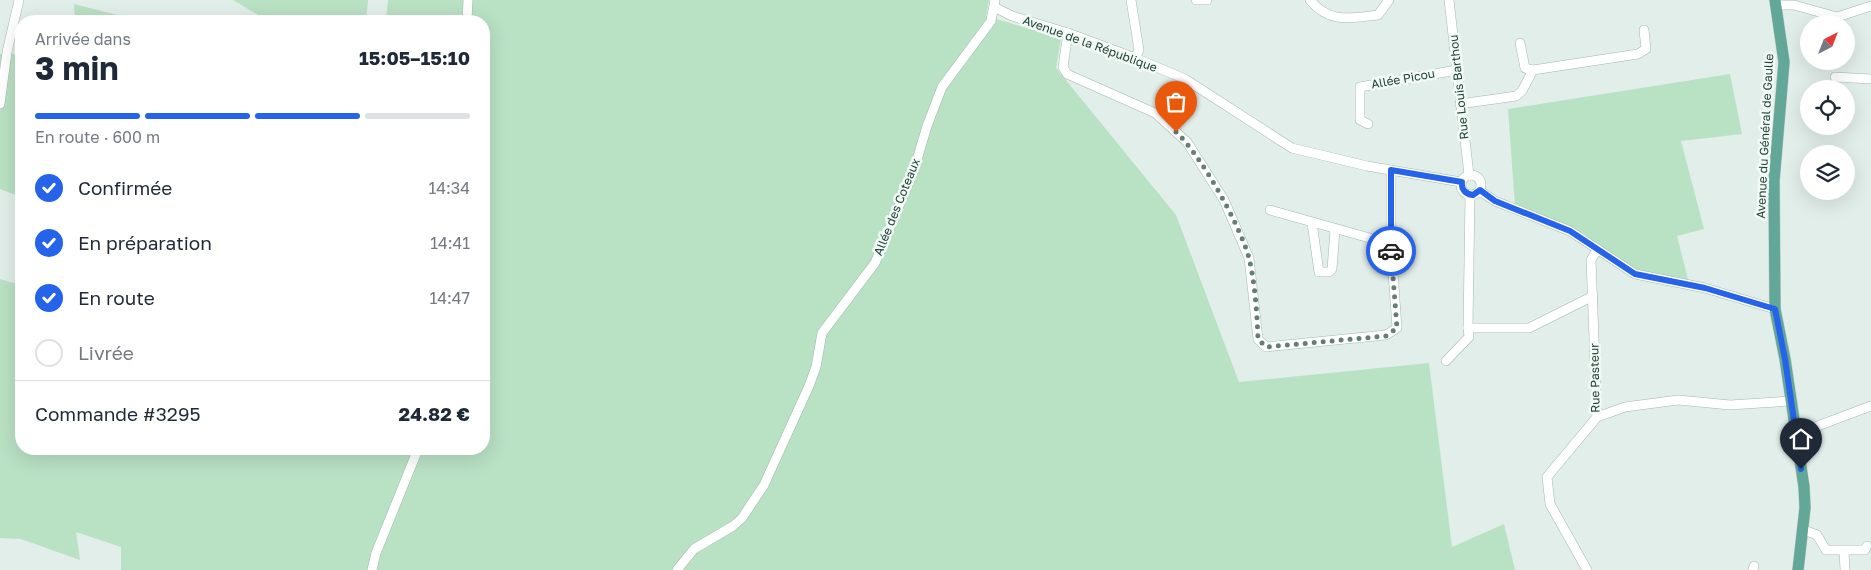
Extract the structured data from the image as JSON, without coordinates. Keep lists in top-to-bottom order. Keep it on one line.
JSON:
{"streets":{"main road":["Avenue du Général de Gaulle"],"street":["Avenue de la République","Allée Picou","Rue Louis Barthou","Allée des Coteaux","Rue Pasteur"]},"crossings":[["Avenue de la République","Rue Louis Barthou"],["Avenue de la République","Allée des Coteaux"],["Allée Picou","Rue Louis Barthou"]],"north":"top right","page":{"heading":["3 min","Arrivée dans","15:05–15:10"],"panel":["Commande #3295","24.82 €"],"bar":"En route · 600 m","list":[["Confirmée","14:34"],["En préparation","14:41"],["En route","14:47"],"Livrée"]}}
